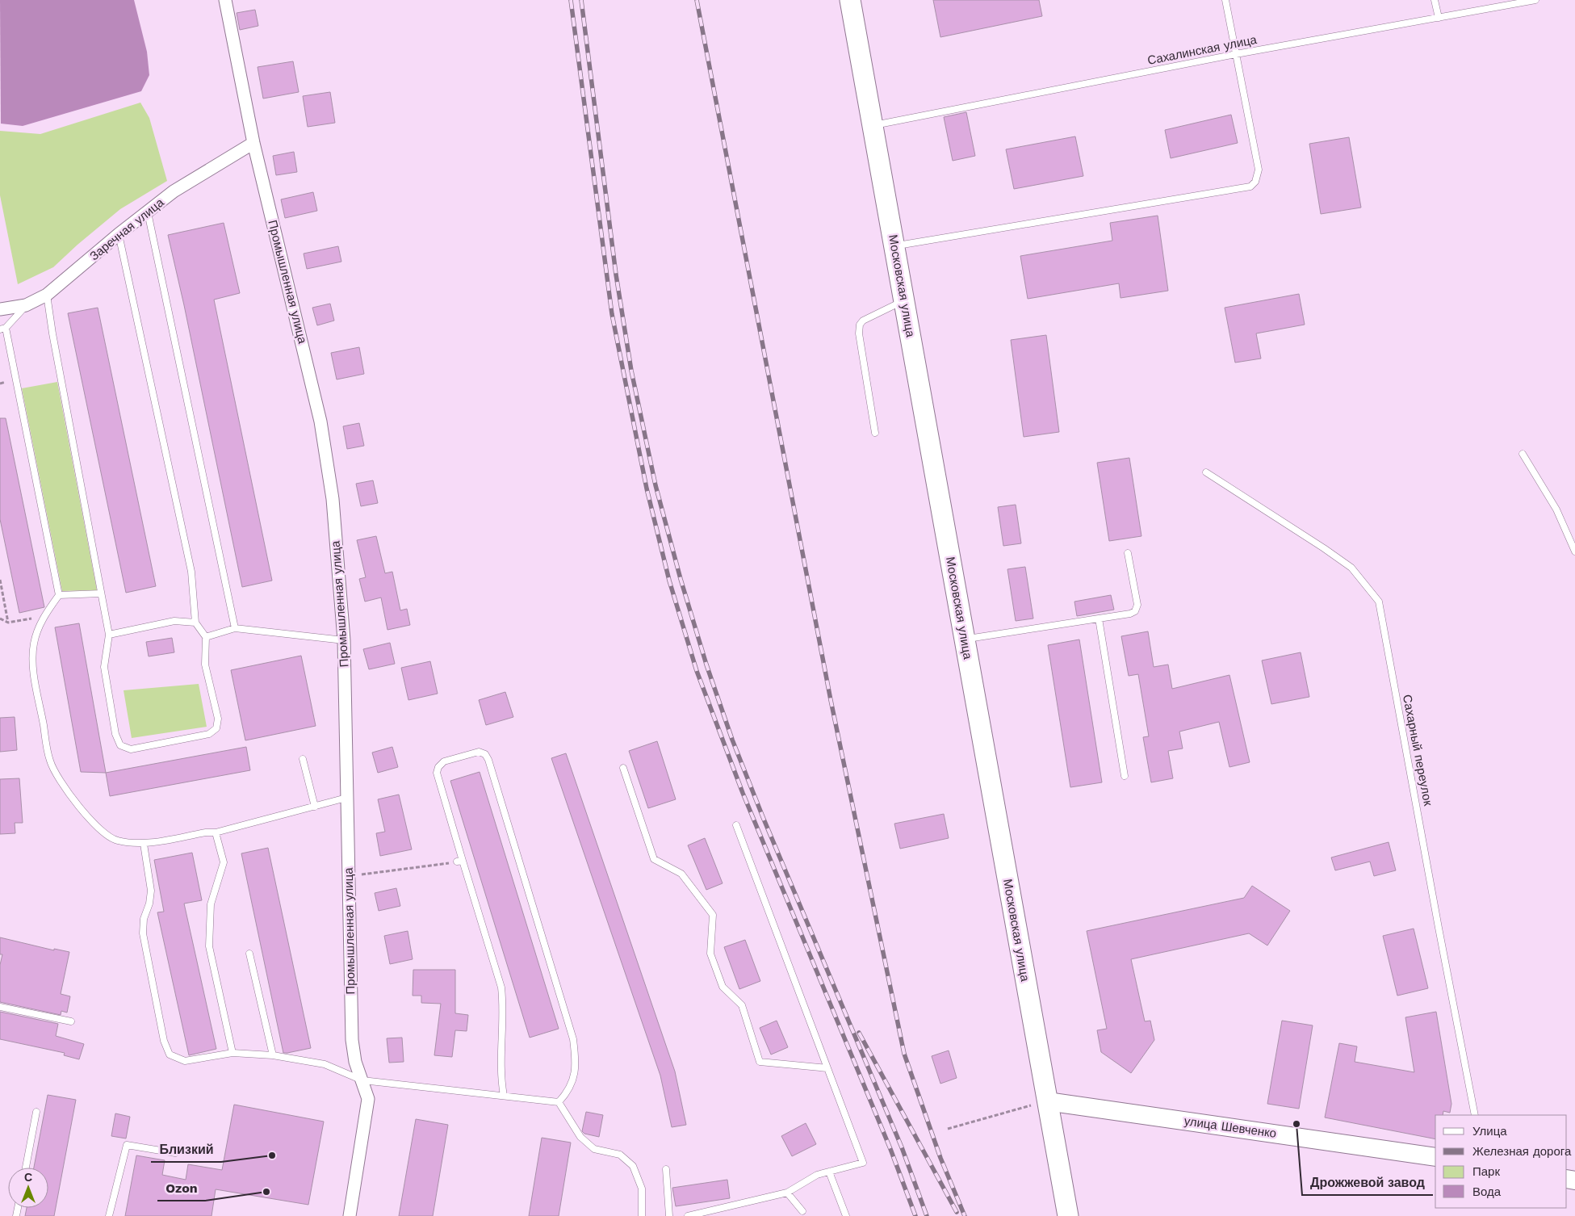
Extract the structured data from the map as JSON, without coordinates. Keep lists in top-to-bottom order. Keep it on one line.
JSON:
{"streets":{"main road":["Московская улица","улица Шевченко"],"street":["Заречная улица","Промышленная улица"],"lane":["Сахалинская улица","Сахарный переулок"]},"crossings":[["Сахалинская улица","Московская улица"],["Заречная улица","Промышленная улица"],["Московская улица","улица Шевченко"]],"places":["Дрожжевой завод","Близкий","Ozon"],"legend":["Улица","Железная дорога","Парк","Вода"],"north":"top"}
